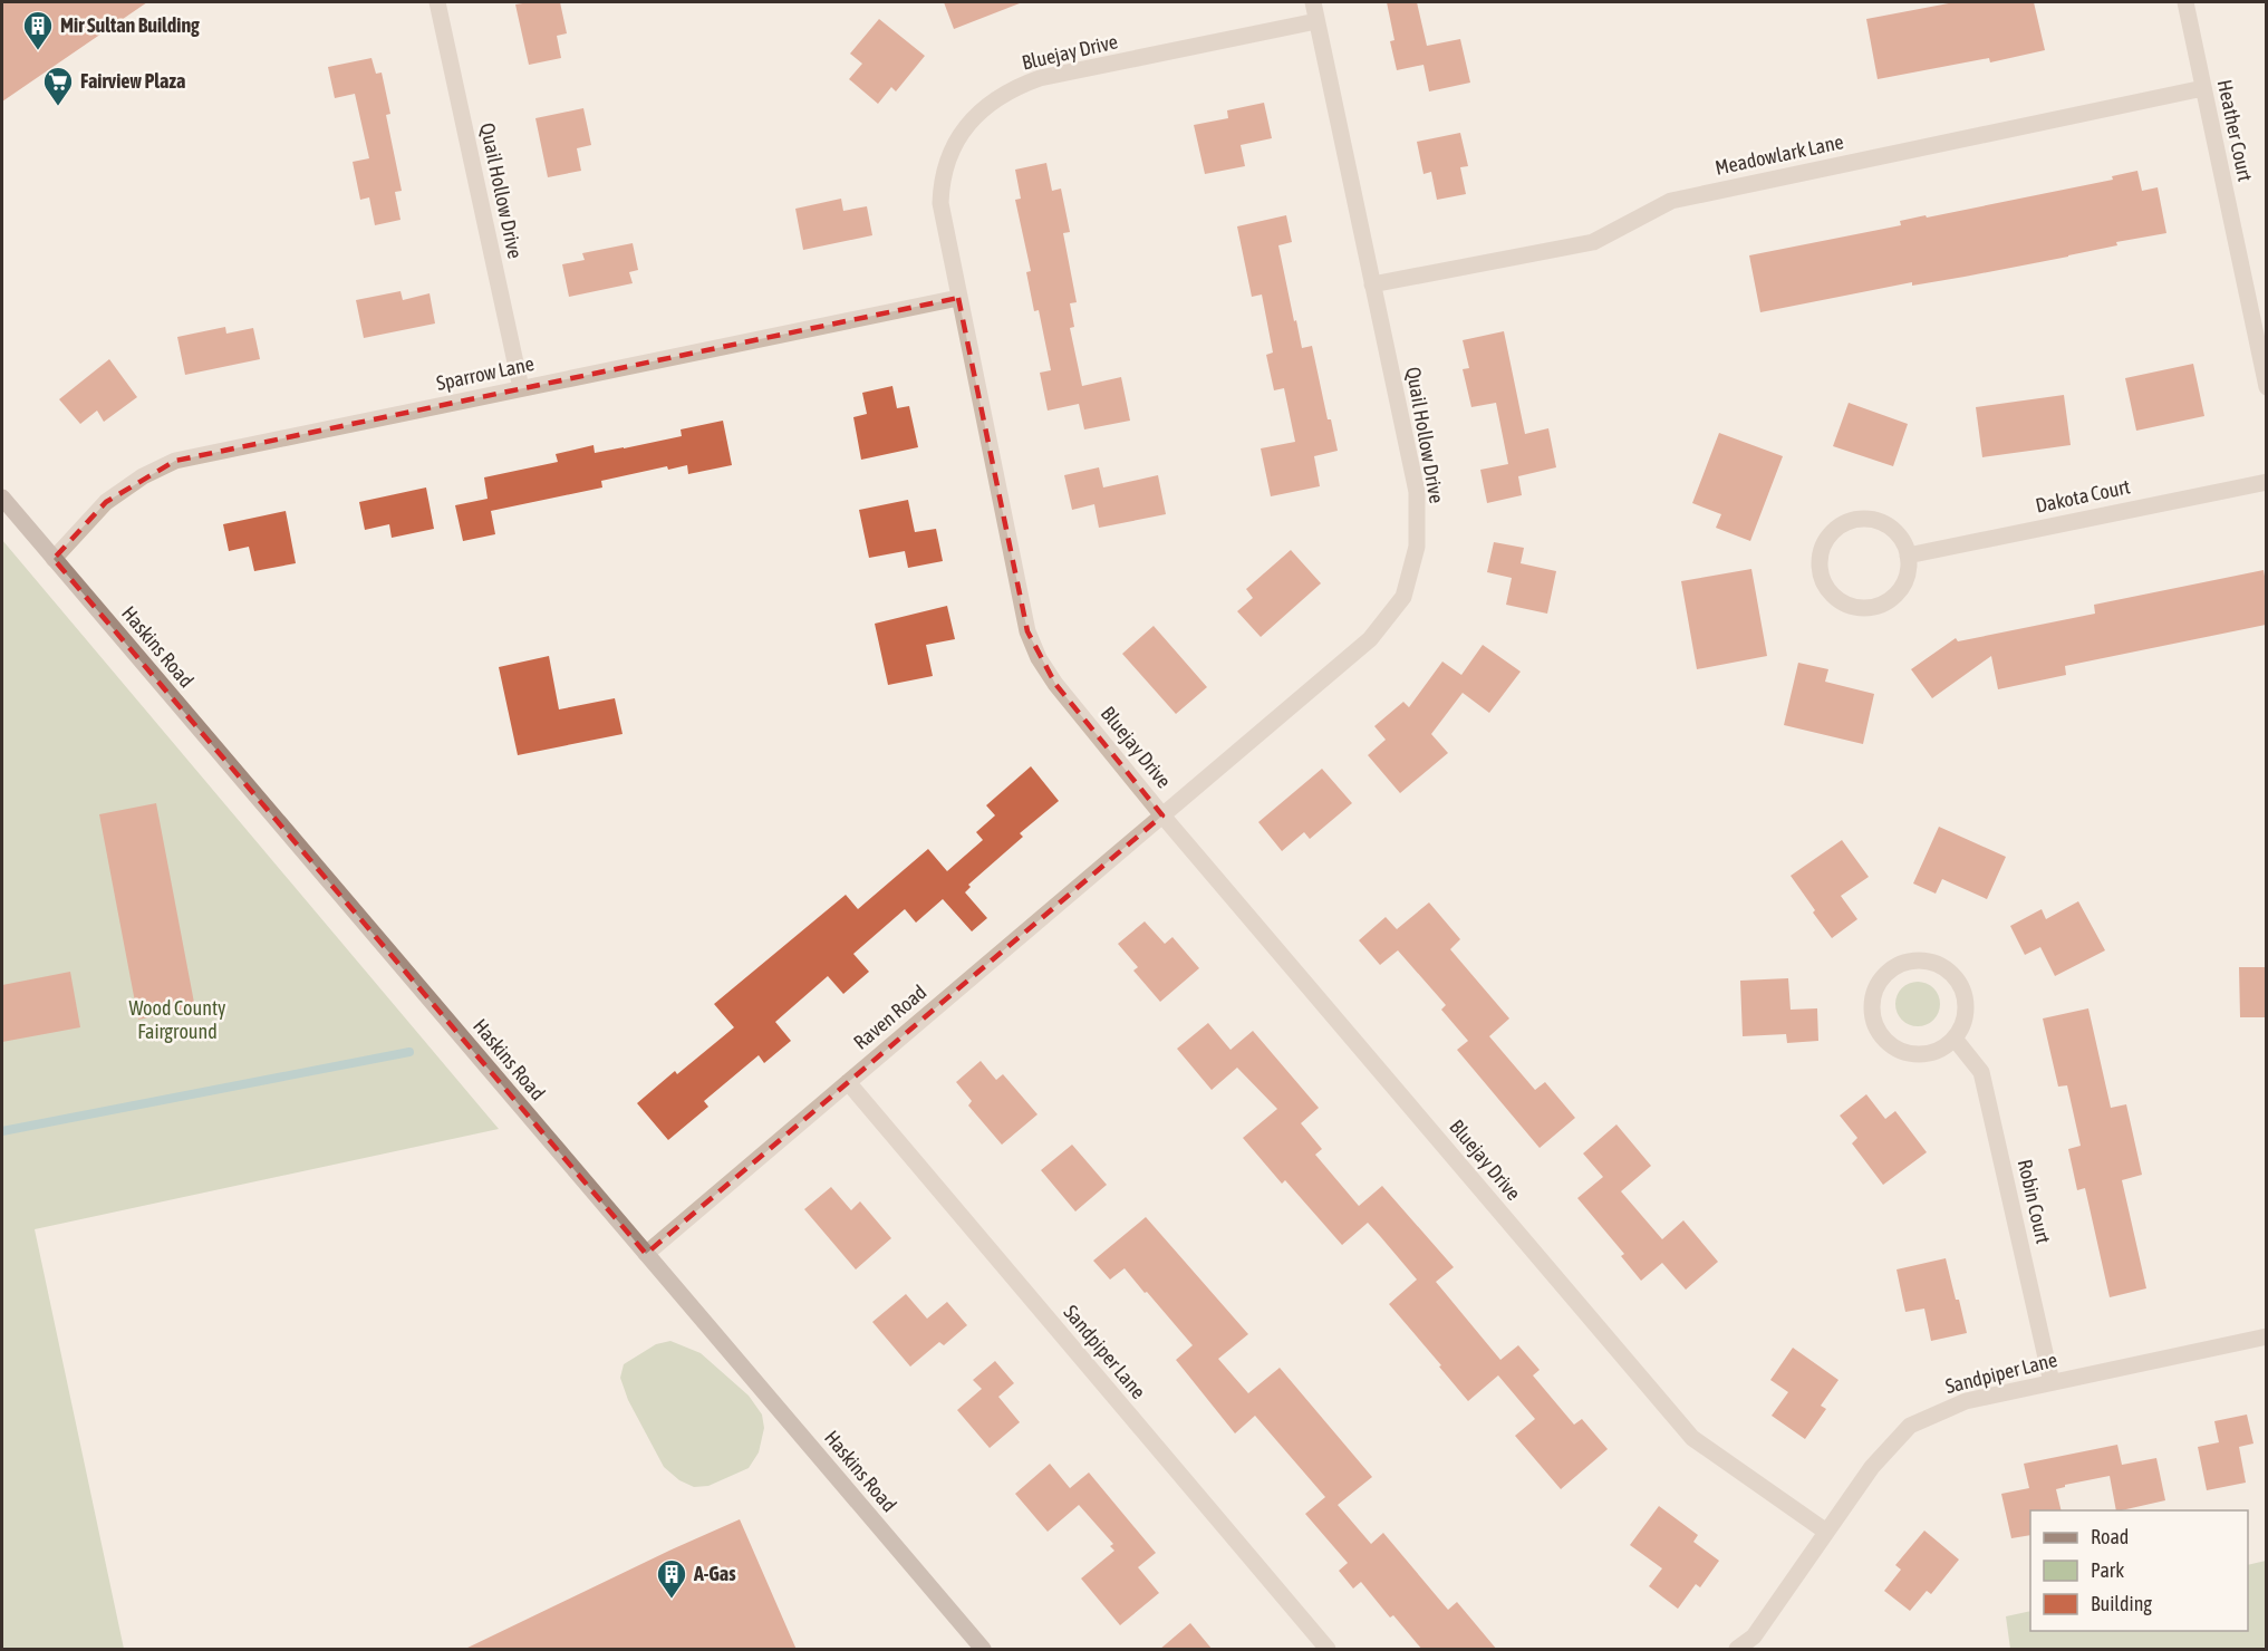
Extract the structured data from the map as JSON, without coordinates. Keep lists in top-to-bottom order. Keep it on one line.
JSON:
{"streets":{"main road":["Haskins Road"],"street":["Bluejay Drive","Heather Court","Meadowlark Lane","Quail Hollow Drive","Sparrow Lane","Dakota Court","Raven Road","Robin Court","Sandpiper Lane"]},"crossings":[["Bluejay Drive","Quail Hollow Drive"],["Bluejay Drive","Sparrow Lane"],["Bluejay Drive","Raven Road"],["Bluejay Drive","Sandpiper Lane"],["Heather Court","Meadowlark Lane"],["Meadowlark Lane","Quail Hollow Drive"],["Quail Hollow Drive","Sparrow Lane"],["Quail Hollow Drive","Raven Road"],["Sparrow Lane","Haskins Road"],["Haskins Road","Raven Road"],["Raven Road","Sandpiper Lane"],["Robin Court","Sandpiper Lane"]],"parks":["Wood County Fairground"],"places":{"building":["Mir Sultan Building","A-Gas"],"supermarket":["Fairview Plaza"]},"legend":["Road","Park","Building"]}
